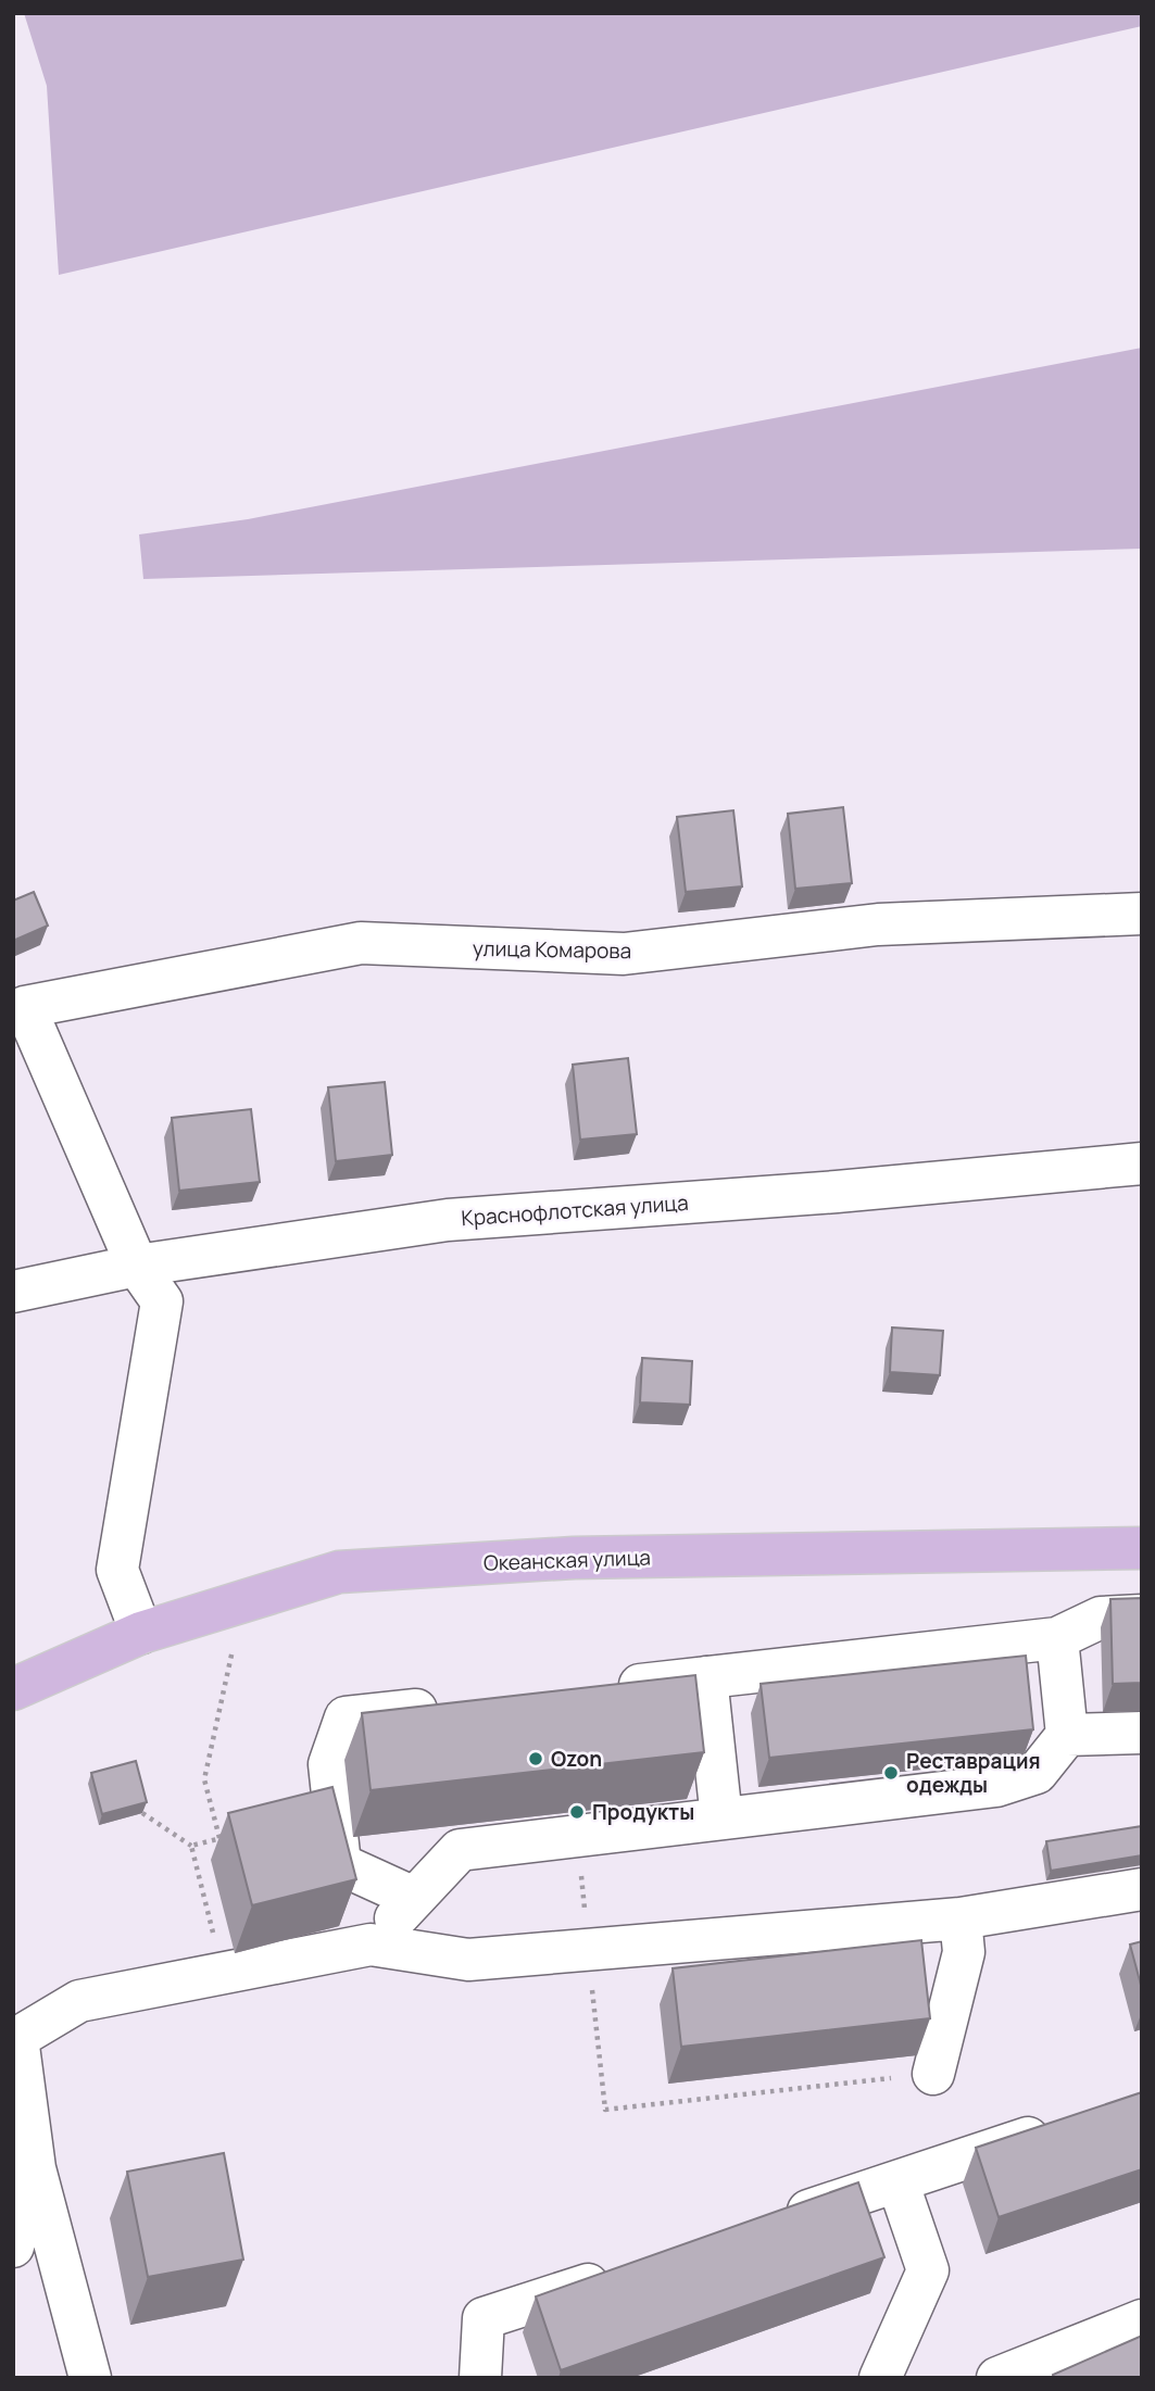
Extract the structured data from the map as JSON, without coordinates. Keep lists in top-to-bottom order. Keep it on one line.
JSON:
{"streets":{"main road":["Океанская улица"],"street":["улица Комарова","Краснофлотская улица"]},"places":["Ozon","Реставрация одежды","Продукты"]}
